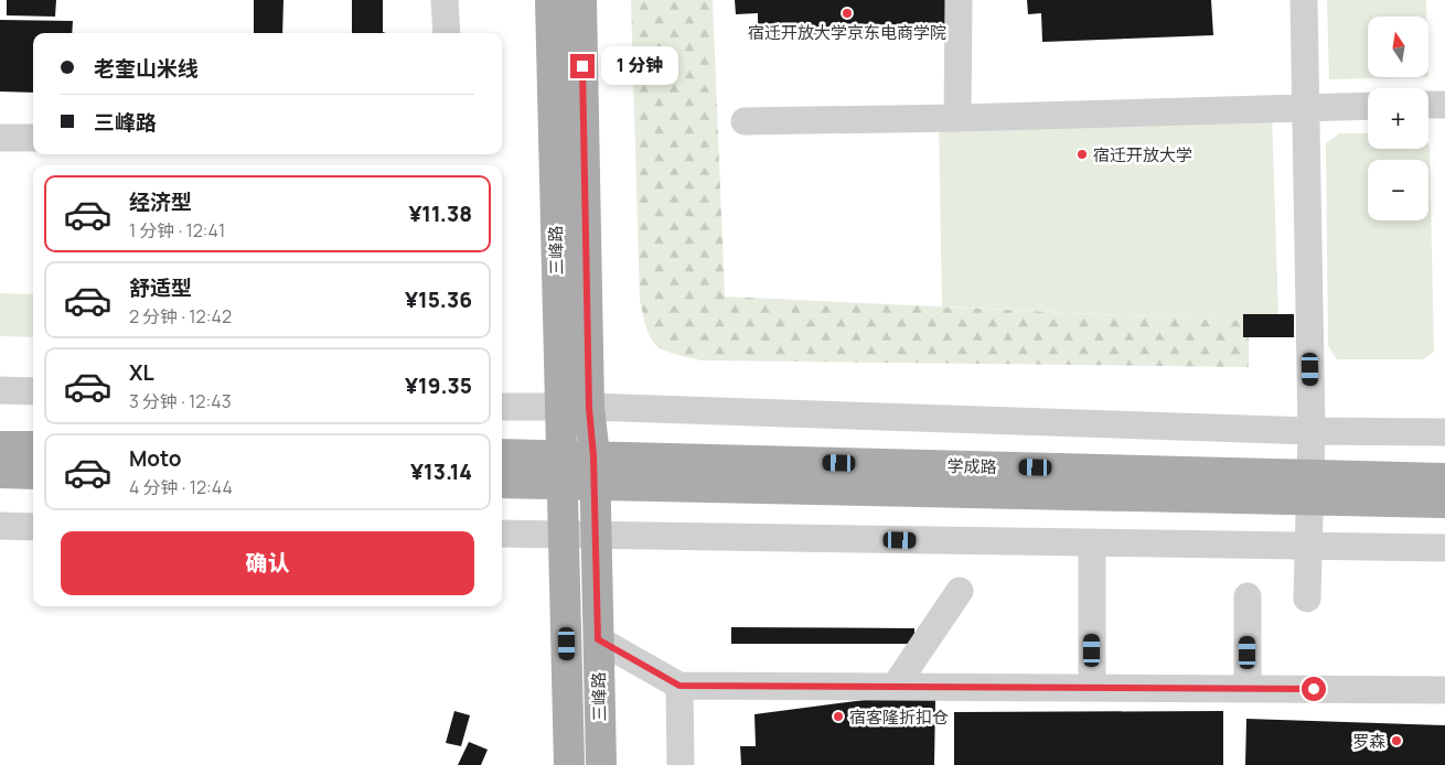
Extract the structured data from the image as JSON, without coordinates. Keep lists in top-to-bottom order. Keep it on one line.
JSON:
{"streets":{"main road":["三峰路","学成路"]},"crossings":[["三峰路","学成路"]],"places":["宿迁开放大学京东电商学院","宿迁开放大学","宿客隆折扣仓","罗森"],"north":"top","page":{"map_buttons":["+","−"],"banner":["老奎山米线","三峰路"],"bubble":"1 分钟","list":[{"name":"经济型","note":"1 分钟 · 12:41","value":"¥11.38"},{"name":"舒适型","note":"2 分钟 · 12:42","value":"¥15.36"},{"name":"XL","note":"3 分钟 · 12:43","value":"¥19.35"},{"name":"Moto","note":"4 分钟 · 12:44","value":"¥13.14"}],"buttons":"确认"}}
